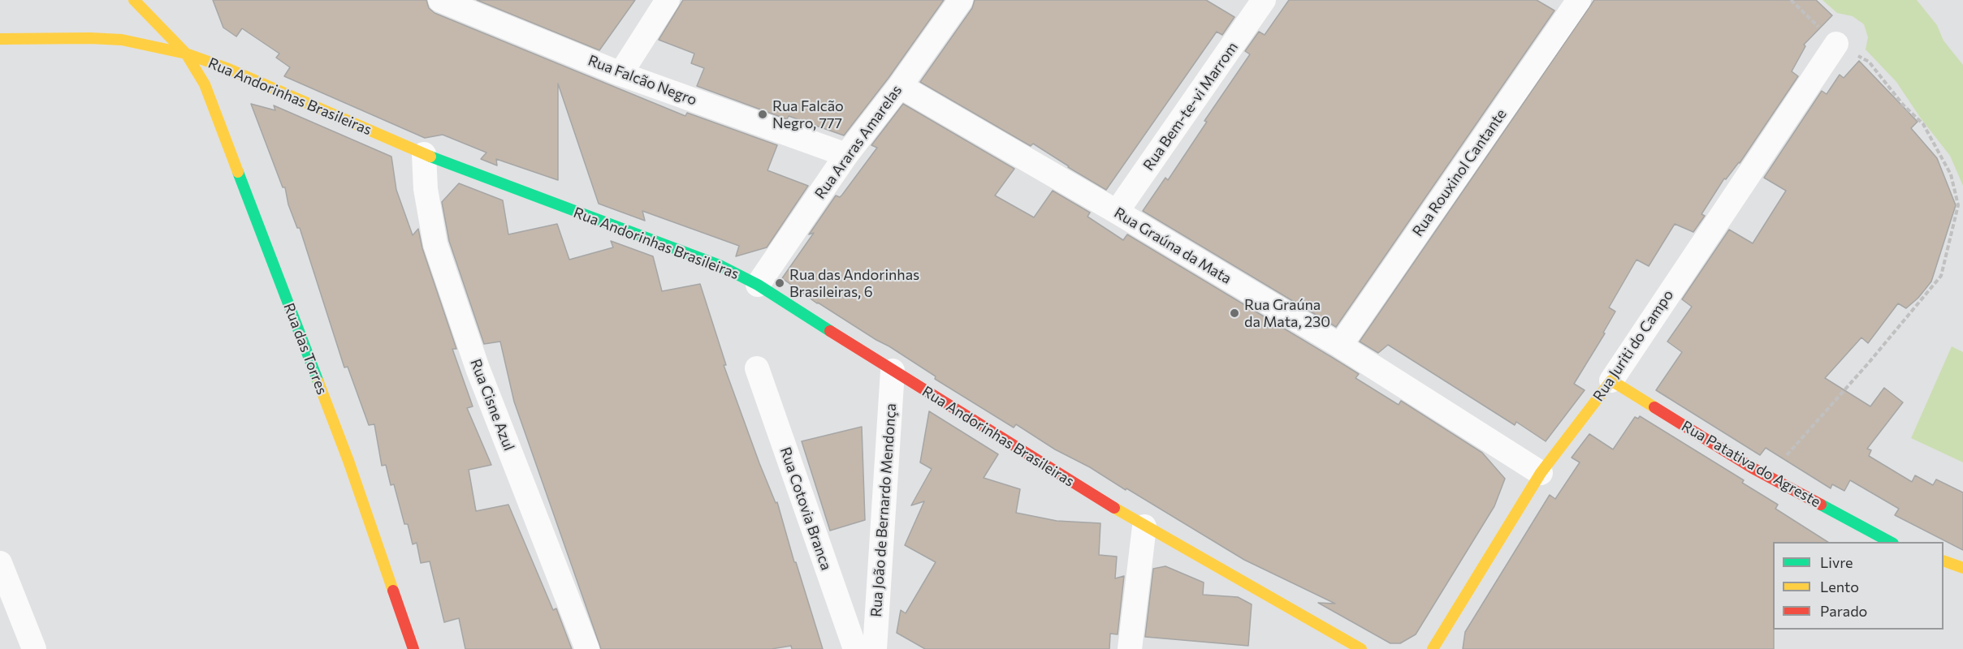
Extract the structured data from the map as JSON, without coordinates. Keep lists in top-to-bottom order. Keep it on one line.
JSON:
{"streets":{"street":["Rua Falcão Negro","Rua Andorinhas Brasileiras","Rua Bem-te-vi Marrom","Rua Araras Amarelas","Rua Rouxinol Cantante","Rua Graúna da Mata","Rua Juriti do Campo","Rua das Torres","Rua Cisne Azul","Rua Patativa do Agreste","Rua Cotovia Branca","Rua João de Bernardo Mendonça"]},"crossings":[["Rua Falcão Negro","Rua Araras Amarelas"],["Rua Andorinhas Brasileiras","Rua Araras Amarelas"],["Rua Andorinhas Brasileiras","Rua das Torres"],["Rua Andorinhas Brasileiras","Rua Cisne Azul"],["Rua Andorinhas Brasileiras","Rua João de Bernardo Mendonça"],["Rua Bem-te-vi Marrom","Rua Graúna da Mata"],["Rua Araras Amarelas","Rua Graúna da Mata"],["Rua Rouxinol Cantante","Rua Graúna da Mata"],["Rua Graúna da Mata","Rua Juriti do Campo"],["Rua Juriti do Campo","Rua Patativa do Agreste"]],"places":["Rua Falcão Negro, 777","Rua das Andorinhas Brasileiras, 6","Rua Graúna da Mata, 230"],"legend":["Livre","Lento","Parado"]}
